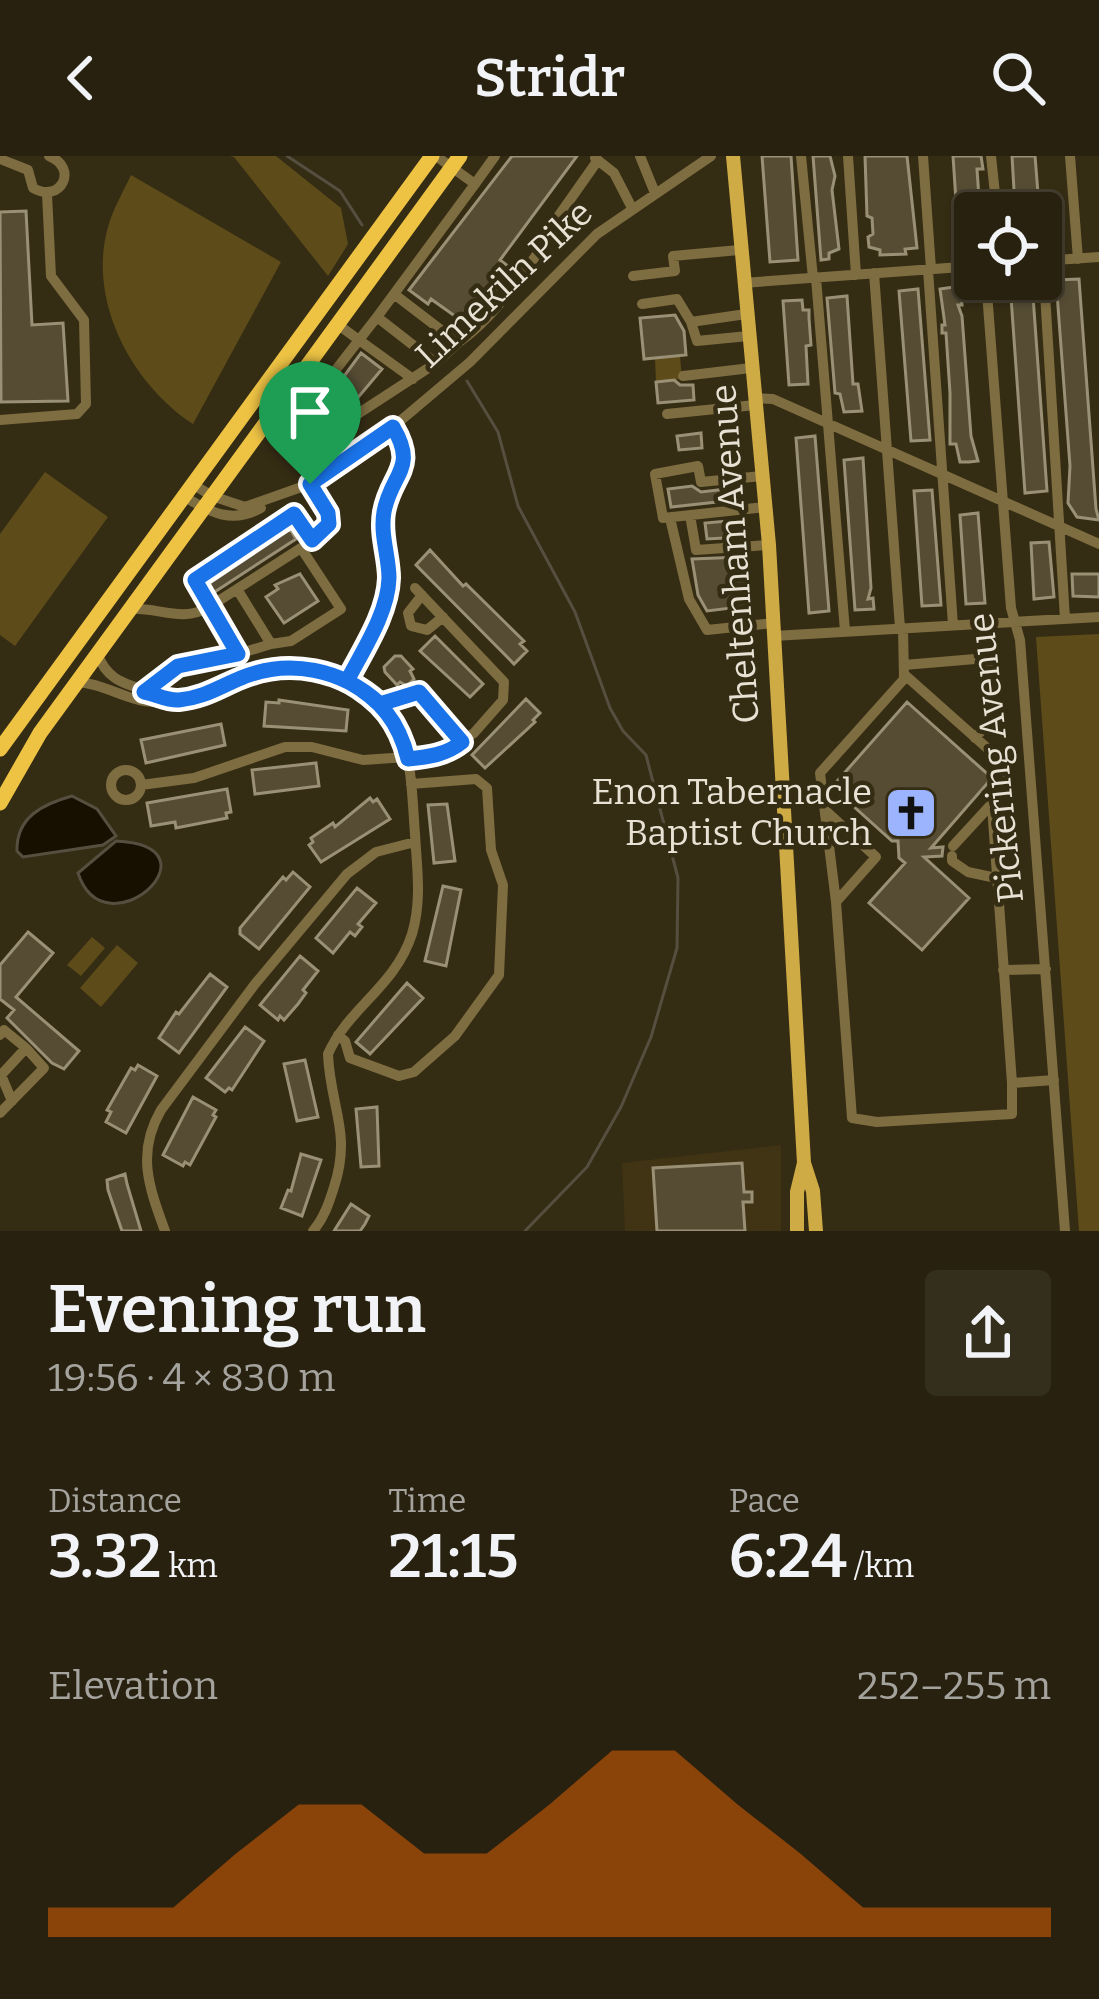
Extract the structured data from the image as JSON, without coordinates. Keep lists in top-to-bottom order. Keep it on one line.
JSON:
{"streets":{"main road":["Cheltenham Avenue"],"street":["Limekiln Pike","Pickering Avenue"]},"places":{"church":["Enon Tabernacle Baptist Church"]},"page":{"header":"Stridr","heading":["Evening run","19:56 · 4 × 830 m"],"stats":[["Distance","3.32 km"],["Time","21:15"],["Pace","6:24 /km"]],"chart":["Elevation","252–255 m"]}}
